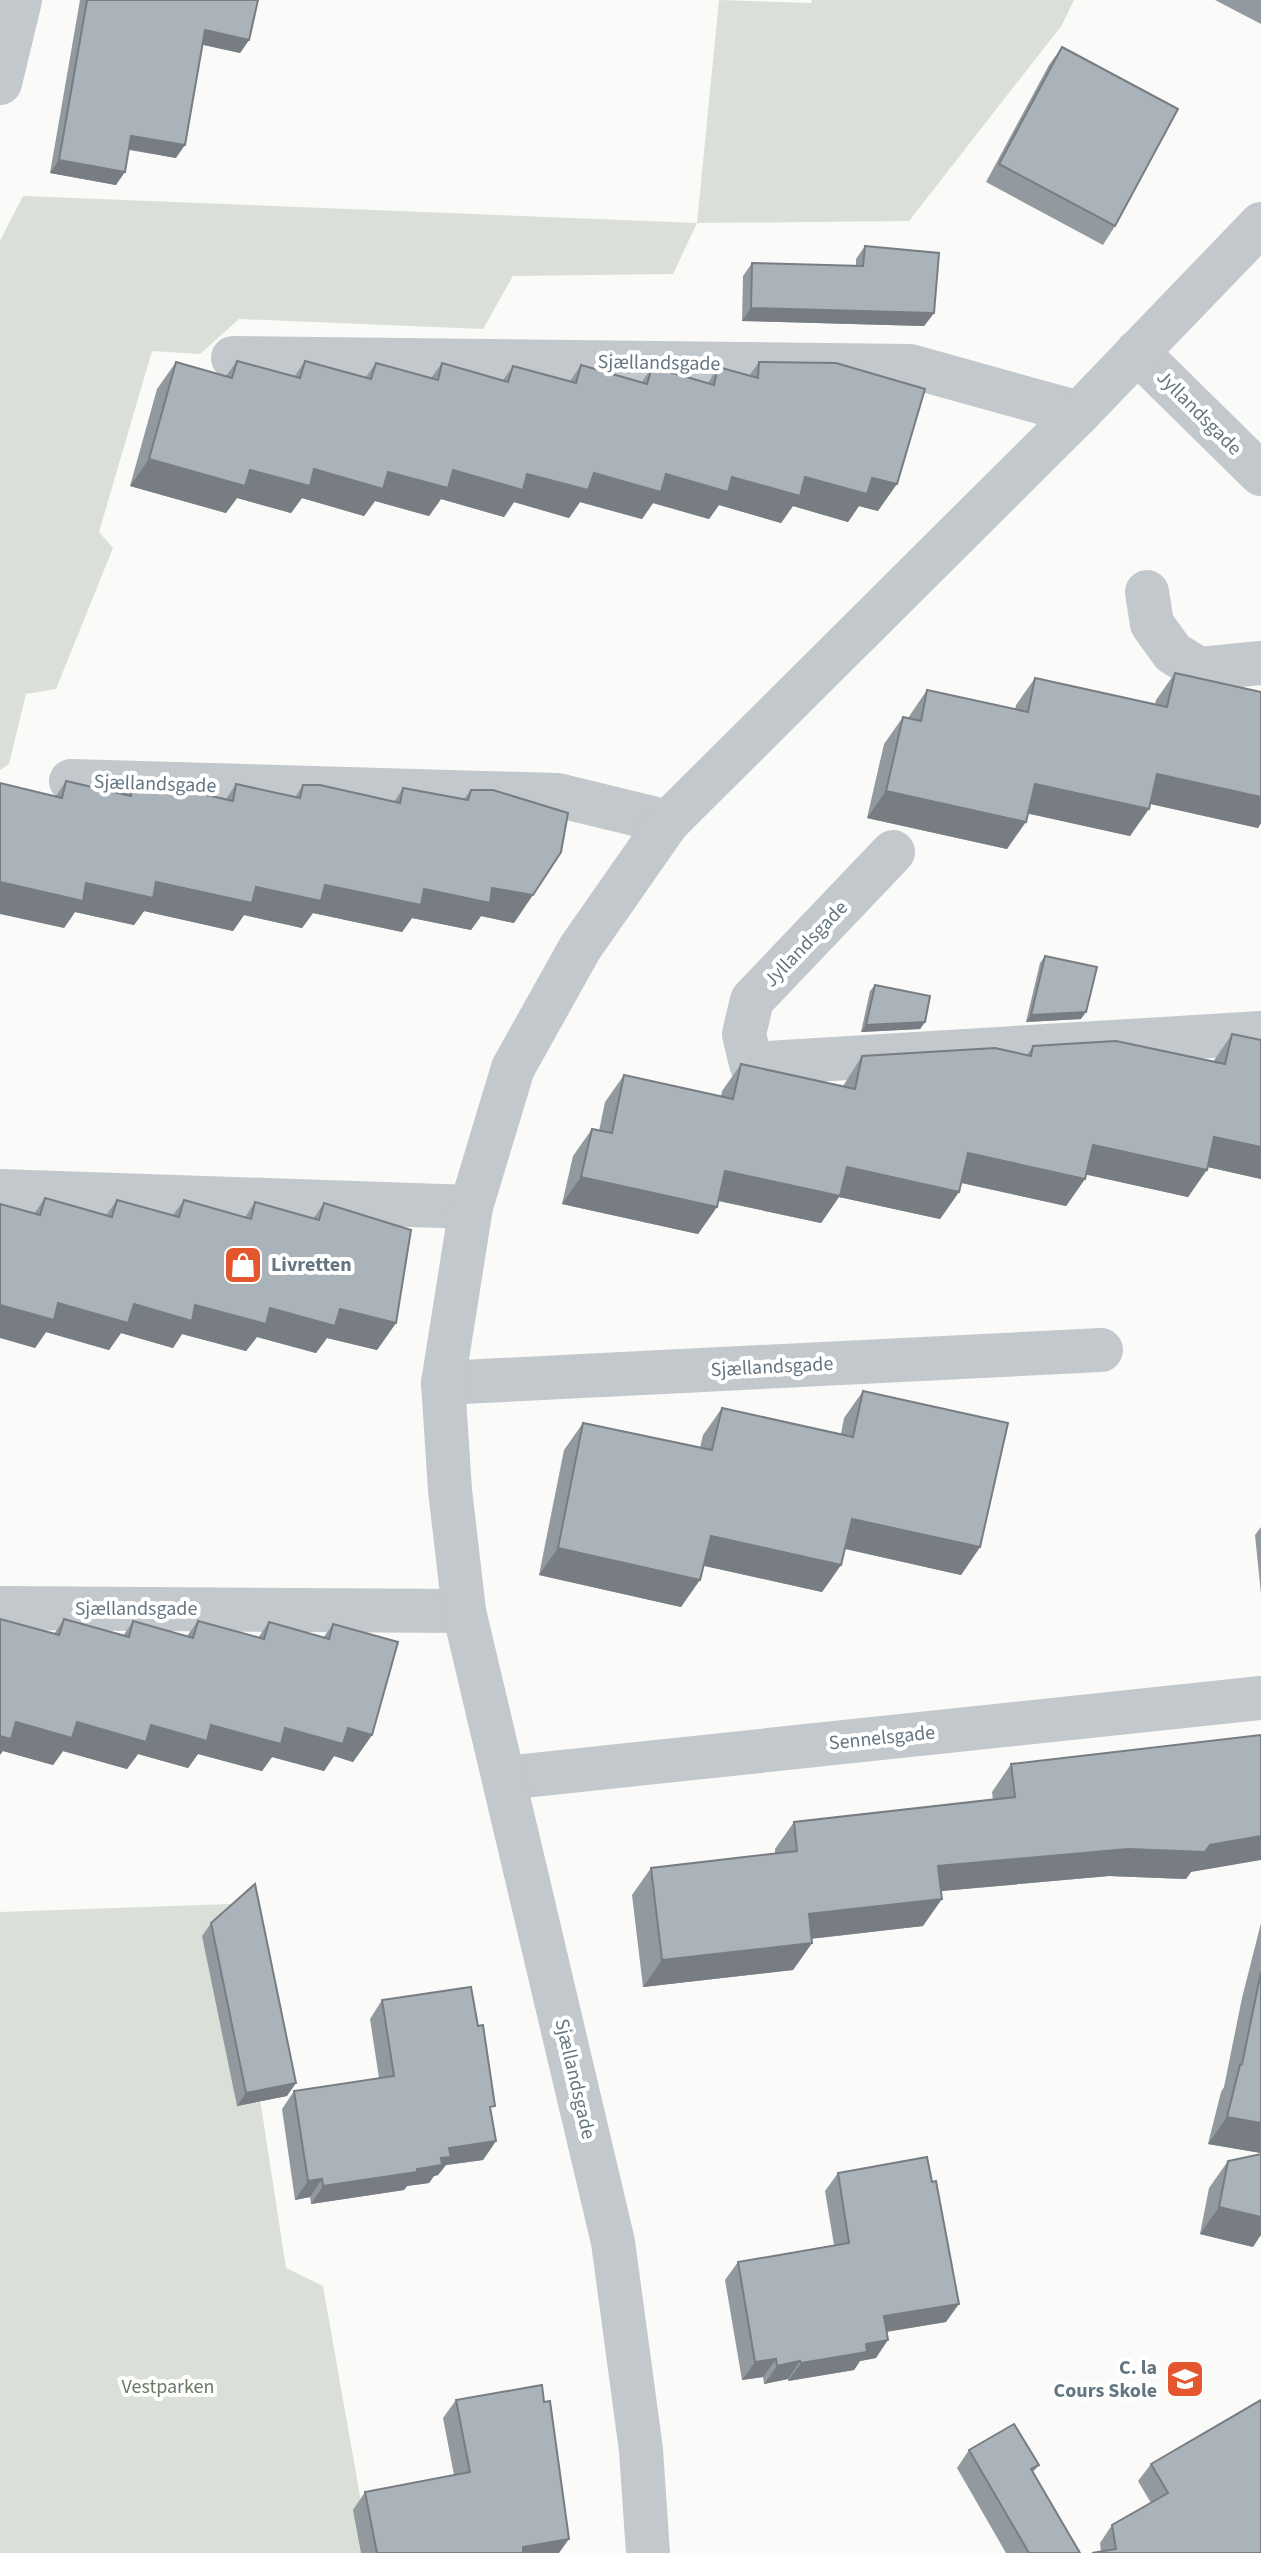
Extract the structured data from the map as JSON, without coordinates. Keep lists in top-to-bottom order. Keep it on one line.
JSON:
{"streets":{"street":["Sjællandsgade","Jyllandsgade","Sennelsgade"]},"crossings":[["Sjællandsgade","Jyllandsgade"],["Sjællandsgade","Sennelsgade"]],"parks":["Vestparken"],"places":{"shop":["Livretten"],"school or university":["C. la Cours Skole"]}}
